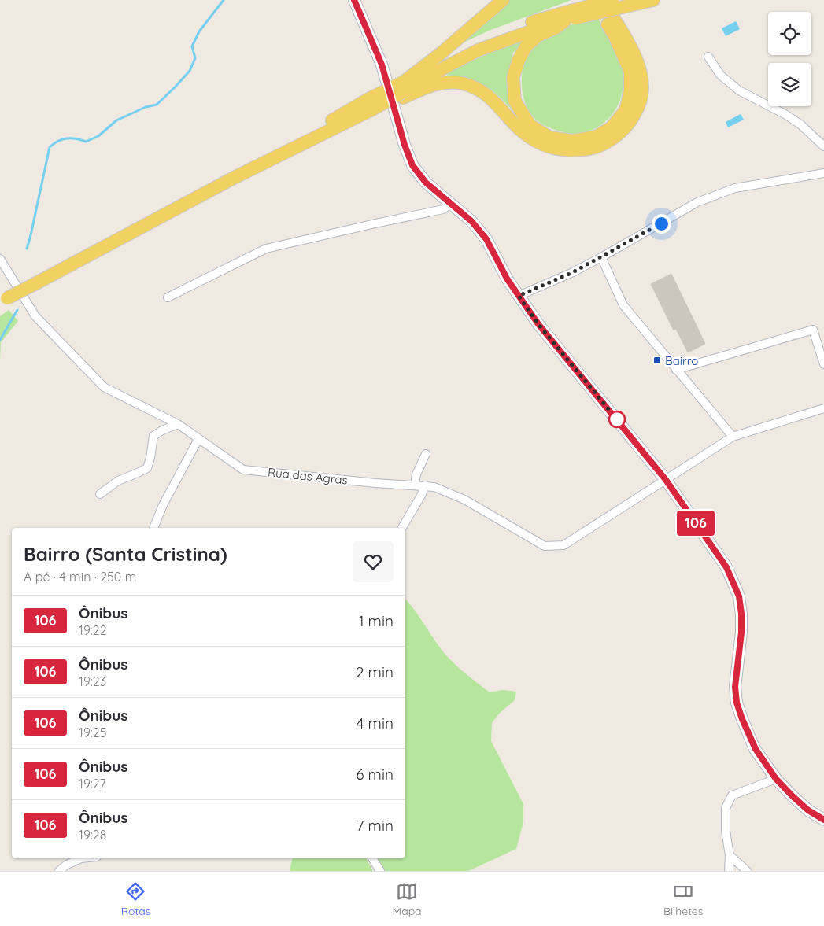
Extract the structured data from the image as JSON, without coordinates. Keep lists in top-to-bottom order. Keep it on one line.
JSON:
{"streets":{"street":["Rua das Agras"]},"places":{"transit":["Bairro"]},"lines":["bus line 106"],"page":{"on_map":"106","heading":["Bairro (Santa Cristina)","A pé · 4 min · 250 m"],"list":[{"mark":"106","name":"Ônibus","note":"19:22","value":"1 min"},{"mark":"106","name":"Ônibus","note":"19:23","value":"2 min"},{"mark":"106","name":"Ônibus","note":"19:25","value":"4 min"},{"mark":"106","name":"Ônibus","note":"19:27","value":"6 min"},{"mark":"106","name":"Ônibus","note":"19:28","value":"7 min"}],"tabs":["Rotas","Mapa","Bilhetes"]}}
